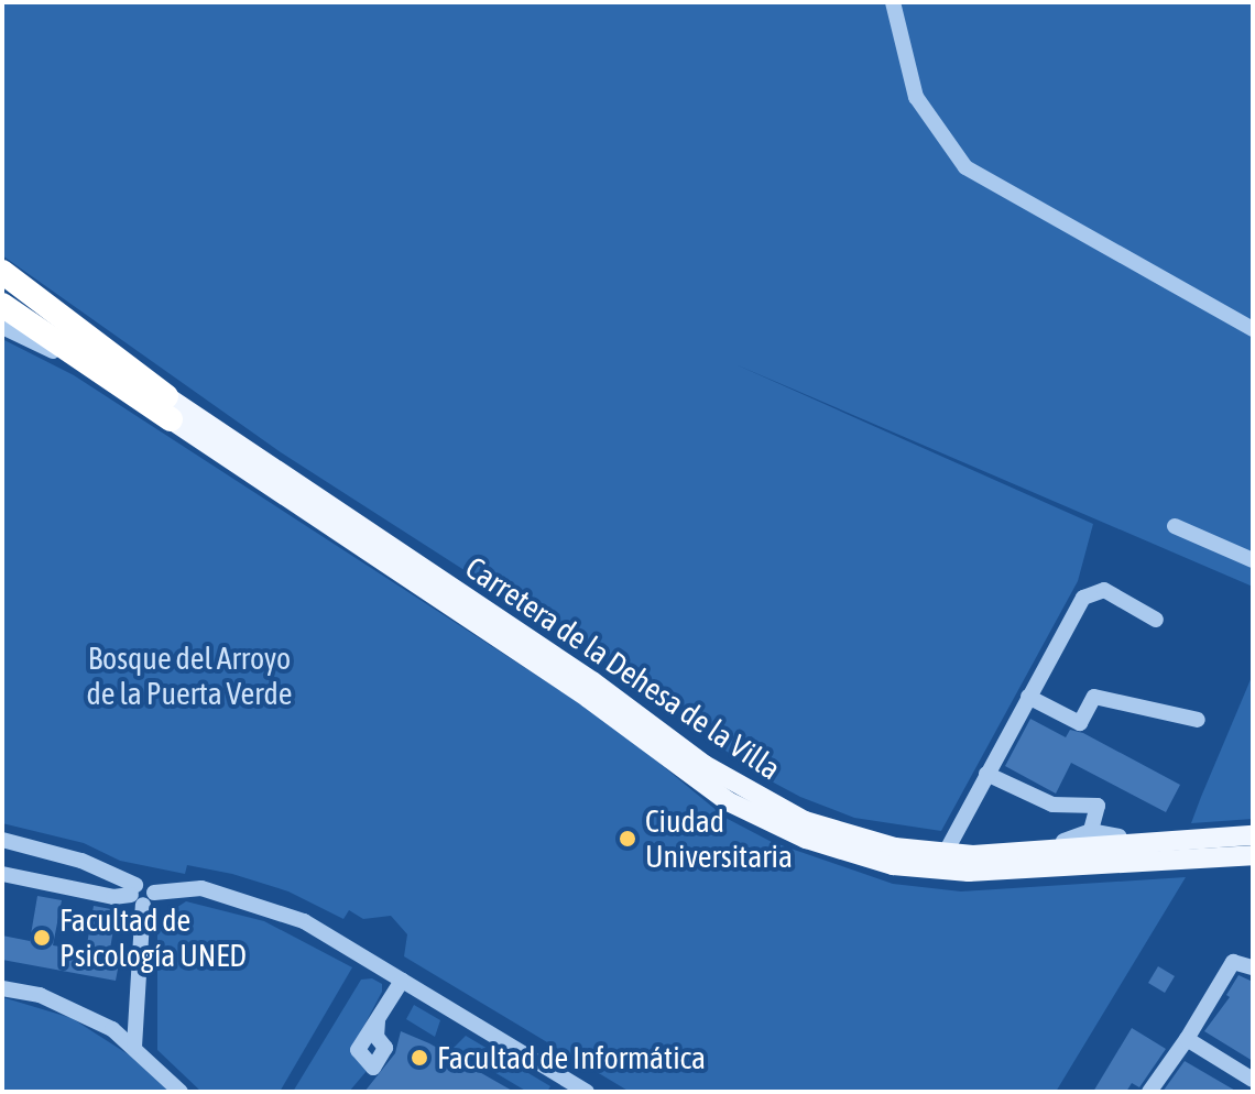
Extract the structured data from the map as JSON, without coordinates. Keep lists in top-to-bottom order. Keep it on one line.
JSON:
{"streets":{"main road":["Carretera de la Dehesa de la Villa"]},"parks":["Bosque del Arroyo de la Puerta Verde"],"places":["Ciudad Universitaria","Facultad de Psicología UNED","Facultad de Informática"]}
